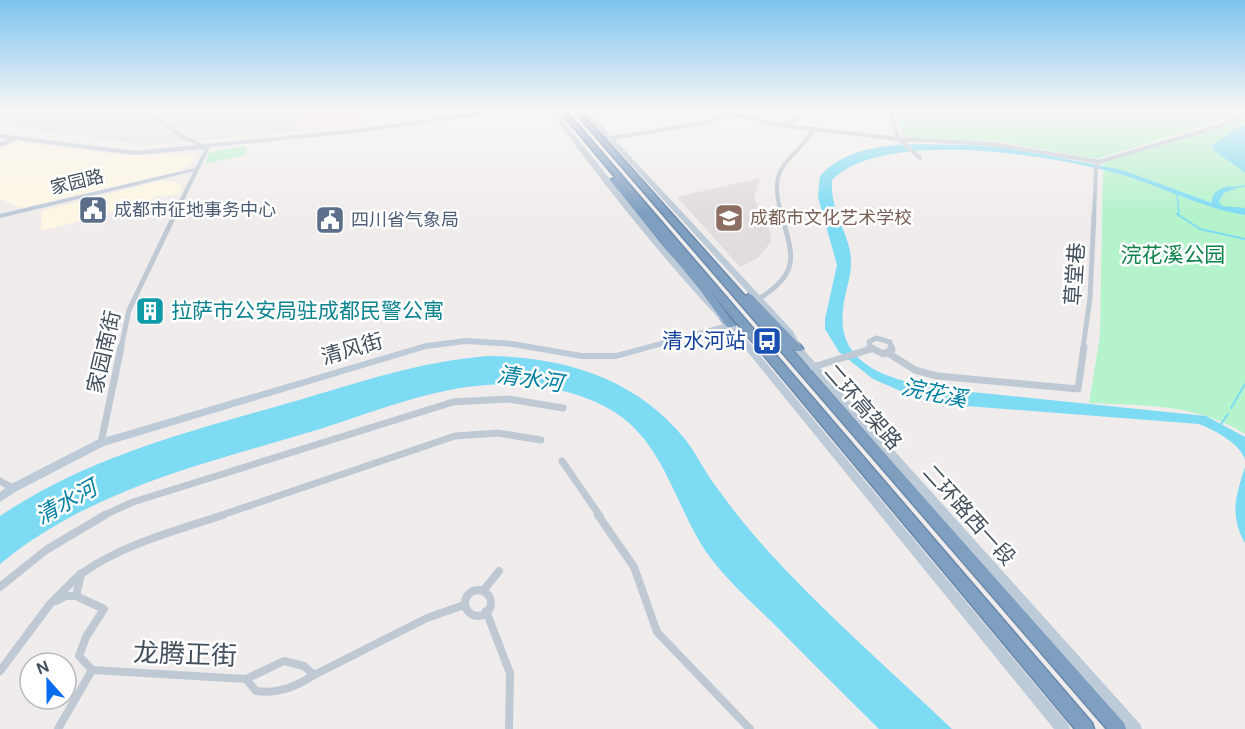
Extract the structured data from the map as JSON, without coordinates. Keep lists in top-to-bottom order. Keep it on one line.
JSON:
{"streets":{"highway":["二环高架路"],"main road":["家园路","清风街","家园南街","二环路西一段"],"street":["草堂巷","龙腾正街"]},"crossings":[["家园路","家园南街"],["清风街","家园南街"]],"water":["清水河","浣花溪"],"parks":["浣花溪公园"],"places":{"public building":["成都市征地事务中心","四川省气象局"],"school or university":["成都市文化艺术学校"],"building":["拉萨市公安局驻成都民警公寓"],"bus stop":["清水河站"]},"north":"top"}
